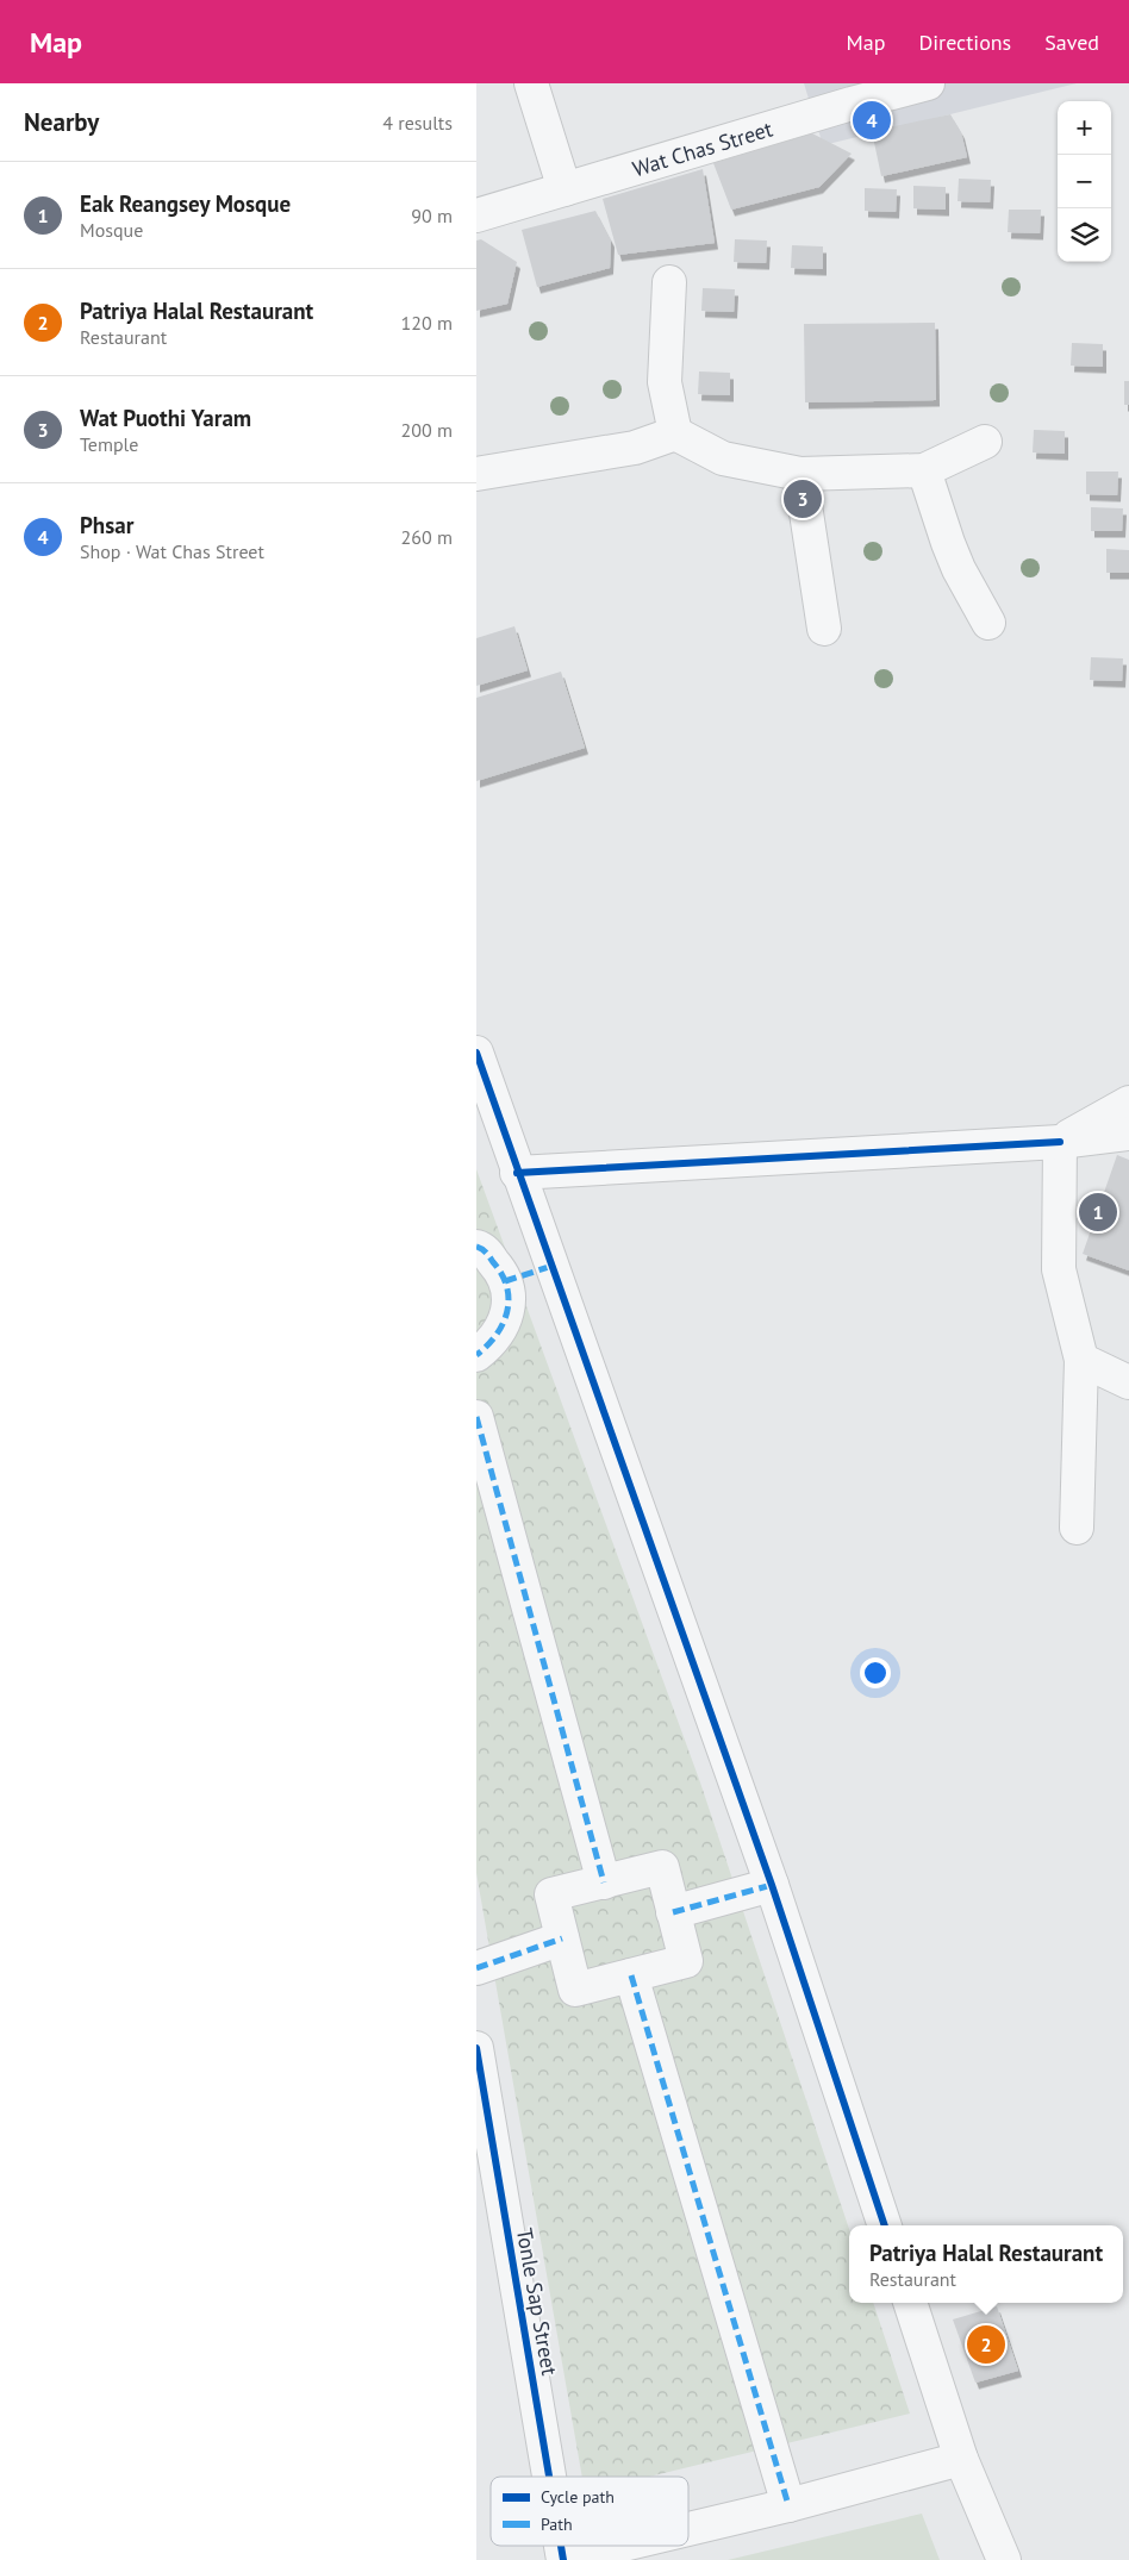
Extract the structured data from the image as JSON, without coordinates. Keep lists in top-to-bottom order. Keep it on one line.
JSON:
{"streets":{"street":["Wat Chas Street","Tonle Sap Street"]},"legend":["Cycle path","Path"],"page":{"header":"Map","nav":["Map","Directions","Saved"],"heading":["Nearby","4 results"],"pins":["4","3","1","2"],"map_buttons":["+","−"],"list":[{"mark":"1","name":"Eak Reangsey Mosque","note":"Mosque","value":"90 m"},{"mark":"2","name":"Patriya Halal Restaurant","note":"Restaurant","value":"120 m"},{"mark":"3","name":"Wat Puothi Yaram","note":"Temple","value":"200 m"},{"mark":"4","name":"Phsar","note":"Shop · Wat Chas Street","value":"260 m"}],"popup":["Patriya Halal Restaurant","Restaurant"]}}
